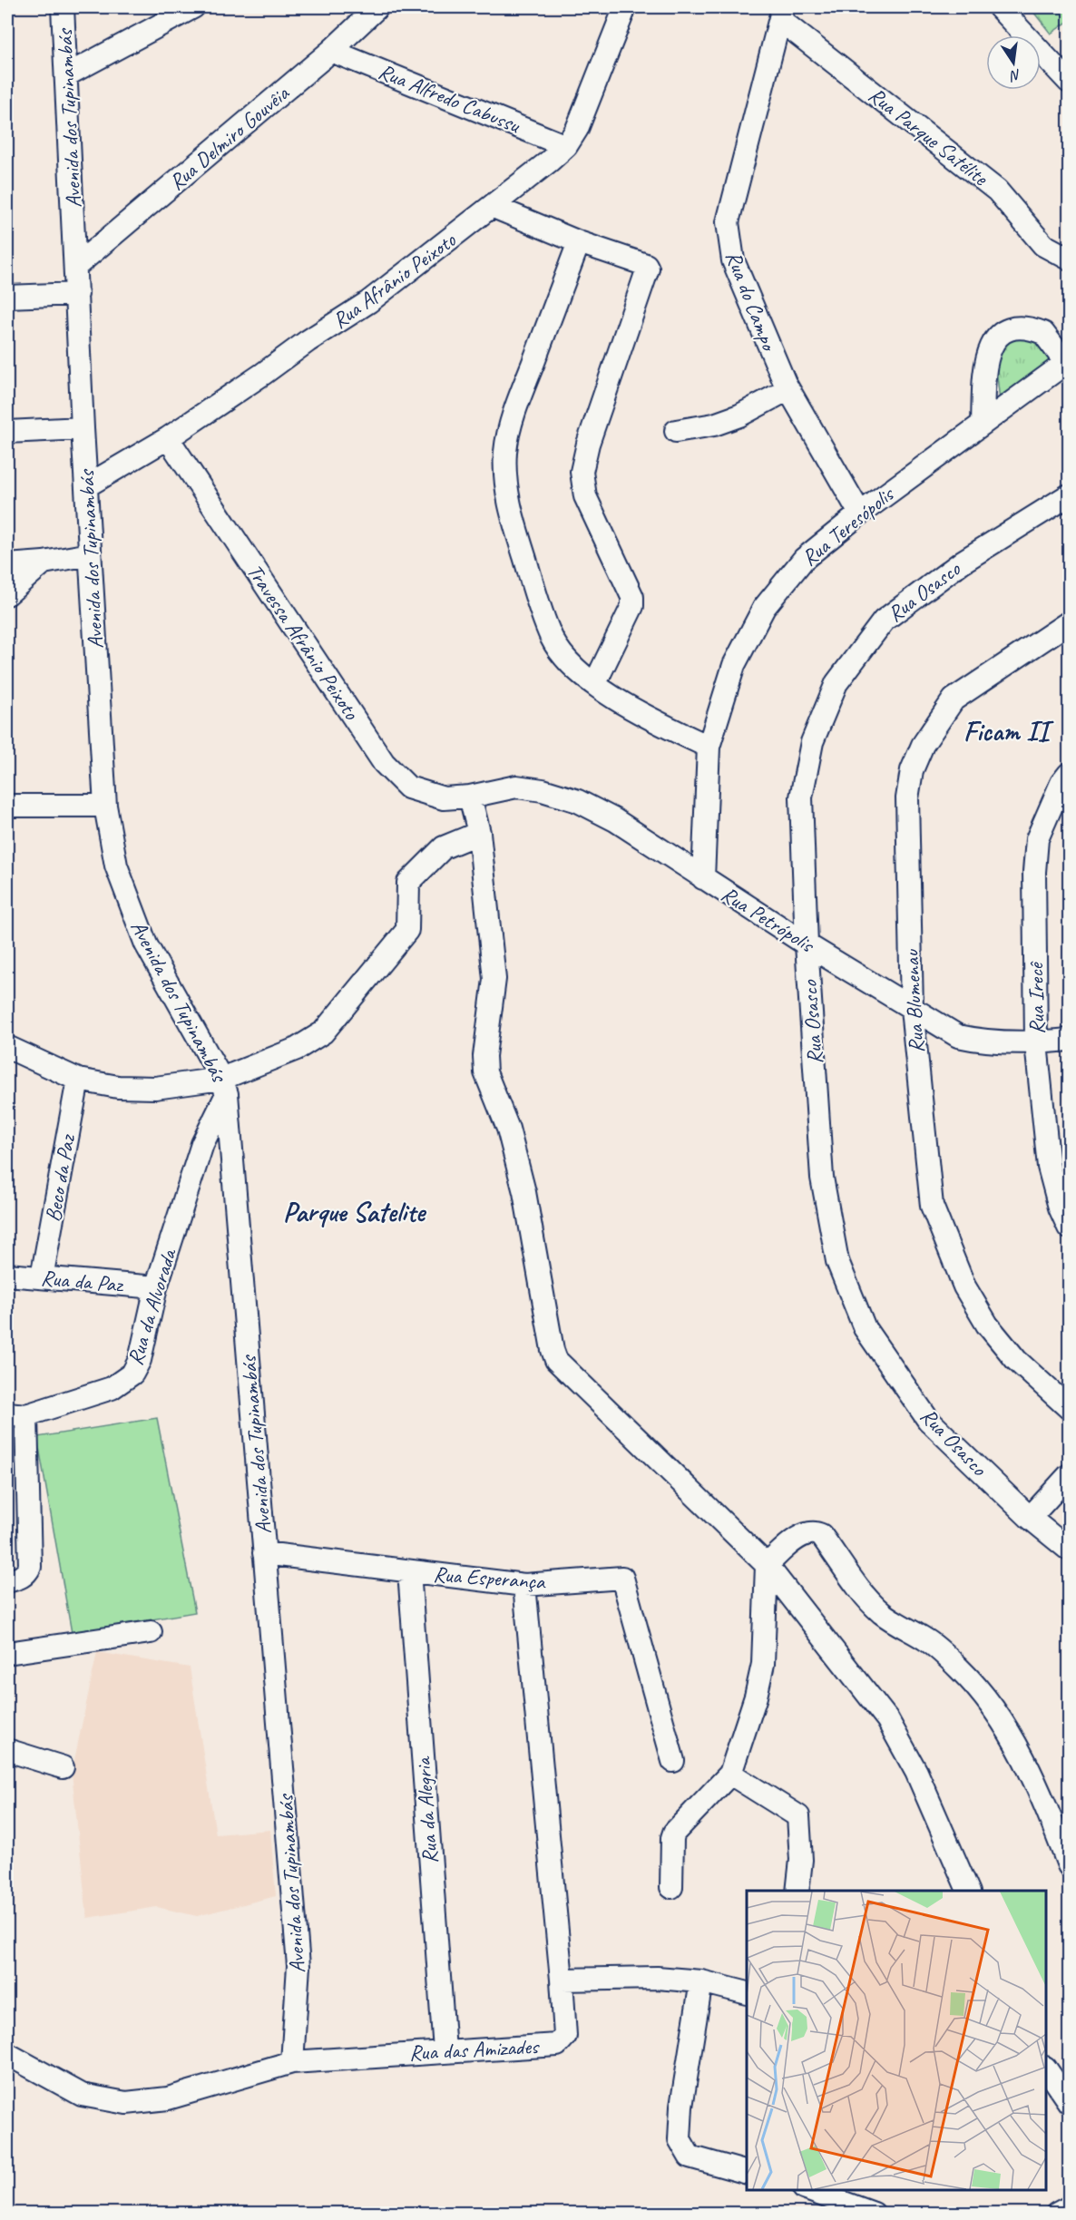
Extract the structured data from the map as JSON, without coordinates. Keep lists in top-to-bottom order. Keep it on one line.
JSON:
{"streets":{"street":["Rua Alfredo Cabussu","Avenida dos Tupinambás","Rua Parque Satélite","Rua Delmiro Gouvêia","Rua Afrânio Peixoto","Rua do Campo","Rua Teresópolis","Rua Osasco","Travessa Afrânio Peixoto","Rua Petrópolis","Rua Irecê","Rua Blumenau","Beco da Paz","Rua da Paz","Rua da Alvorada","Rua Esperança","Rua da Alegria","Rua das Amizades"]},"crossings":[["Rua Alfredo Cabussu","Rua Delmiro Gouvêia"],["Rua Alfredo Cabussu","Rua Afrânio Peixoto"],["Avenida dos Tupinambás","Rua Delmiro Gouvêia"],["Avenida dos Tupinambás","Rua Afrânio Peixoto"],["Avenida dos Tupinambás","Rua da Alvorada"],["Avenida dos Tupinambás","Rua Esperança"],["Avenida dos Tupinambás","Rua das Amizades"],["Rua Parque Satélite","Rua do Campo"],["Rua Afrânio Peixoto","Travessa Afrânio Peixoto"],["Rua do Campo","Rua Teresópolis"],["Rua Teresópolis","Rua Petrópolis"],["Rua Osasco","Rua Petrópolis"],["Travessa Afrânio Peixoto","Rua Petrópolis"],["Rua Petrópolis","Rua Irecê"],["Rua Petrópolis","Rua Blumenau"],["Beco da Paz","Rua da Paz"],["Rua da Paz","Rua da Alvorada"],["Rua Esperança","Rua da Alegria"],["Rua Esperança","Rua das Amizades"],["Rua da Alegria","Rua das Amizades"]],"districts":["Ficam II","Parque Satelite"],"north":"bottom"}
